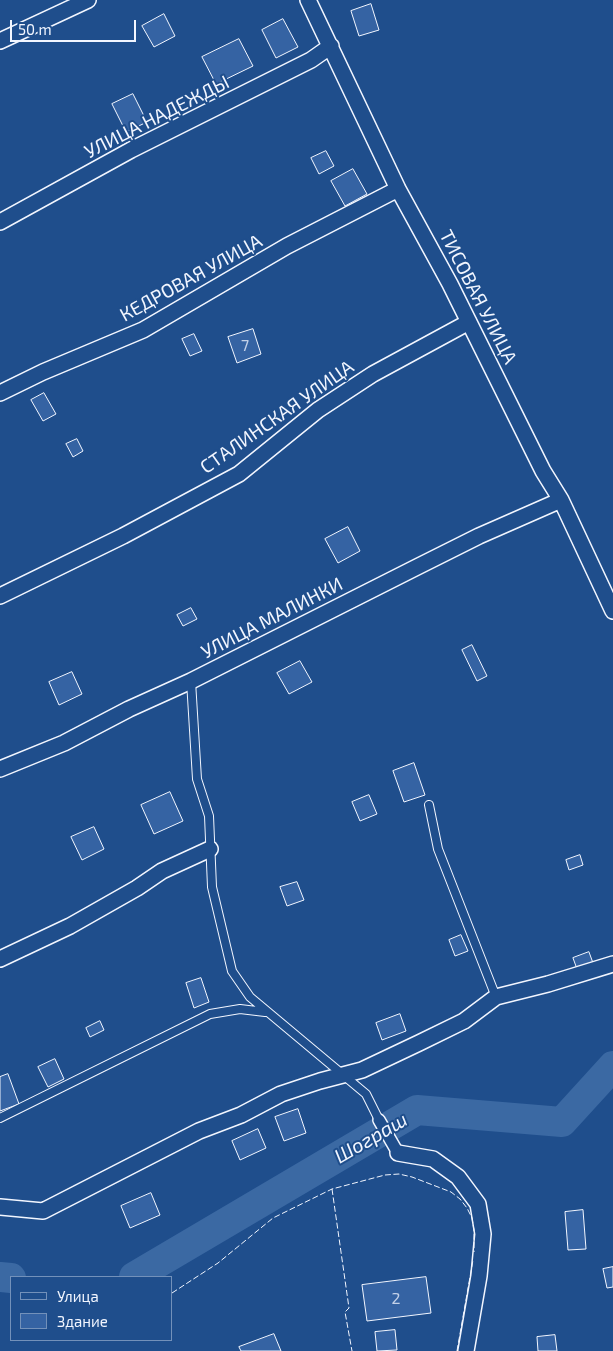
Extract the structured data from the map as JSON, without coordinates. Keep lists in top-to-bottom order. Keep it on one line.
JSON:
{"streets":{"street":["УЛИЦА НАДЕЖДЫ","КЕДРОВАЯ УЛИЦА","ТИСОВАЯ УЛИЦА","СТАЛИНСКАЯ УЛИЦА","УЛИЦА МАЛИНКИ"]},"crossings":[["УЛИЦА НАДЕЖДЫ","ТИСОВАЯ УЛИЦА"],["КЕДРОВАЯ УЛИЦА","ТИСОВАЯ УЛИЦА"],["ТИСОВАЯ УЛИЦА","СТАЛИНСКАЯ УЛИЦА"],["ТИСОВАЯ УЛИЦА","УЛИЦА МАЛИНКИ"]],"water":["Шограш"],"house_numbers":["7","2"],"legend":["Улица","Здание"],"scale_bar":"50 m"}
